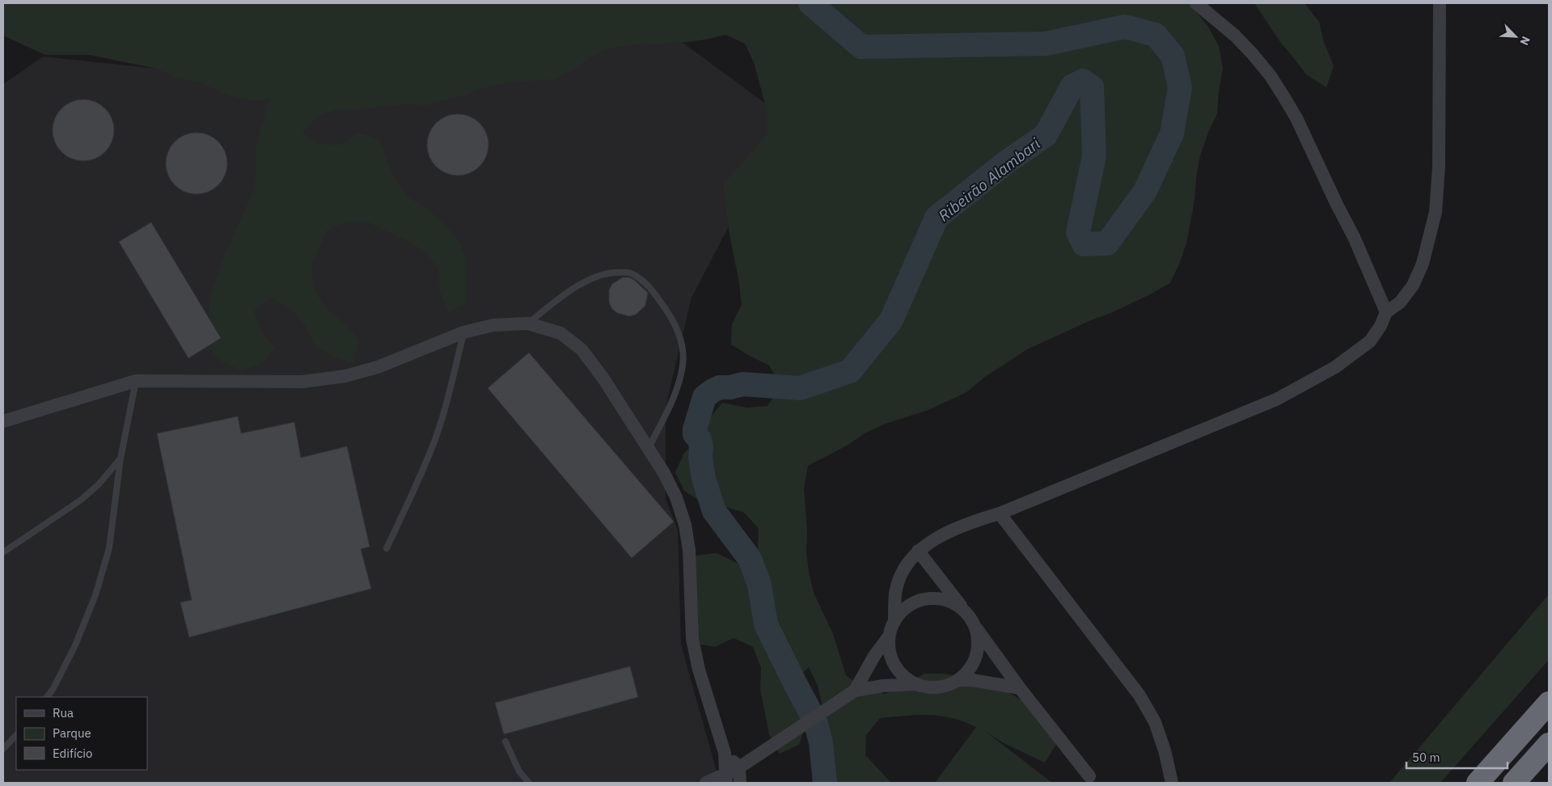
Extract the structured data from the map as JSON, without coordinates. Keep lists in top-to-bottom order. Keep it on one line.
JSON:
{"water":["Ribeirão Alambari"],"legend":["Rua","Parque","Edifício"],"scale_bar":"50 m","north":"bottom right"}
